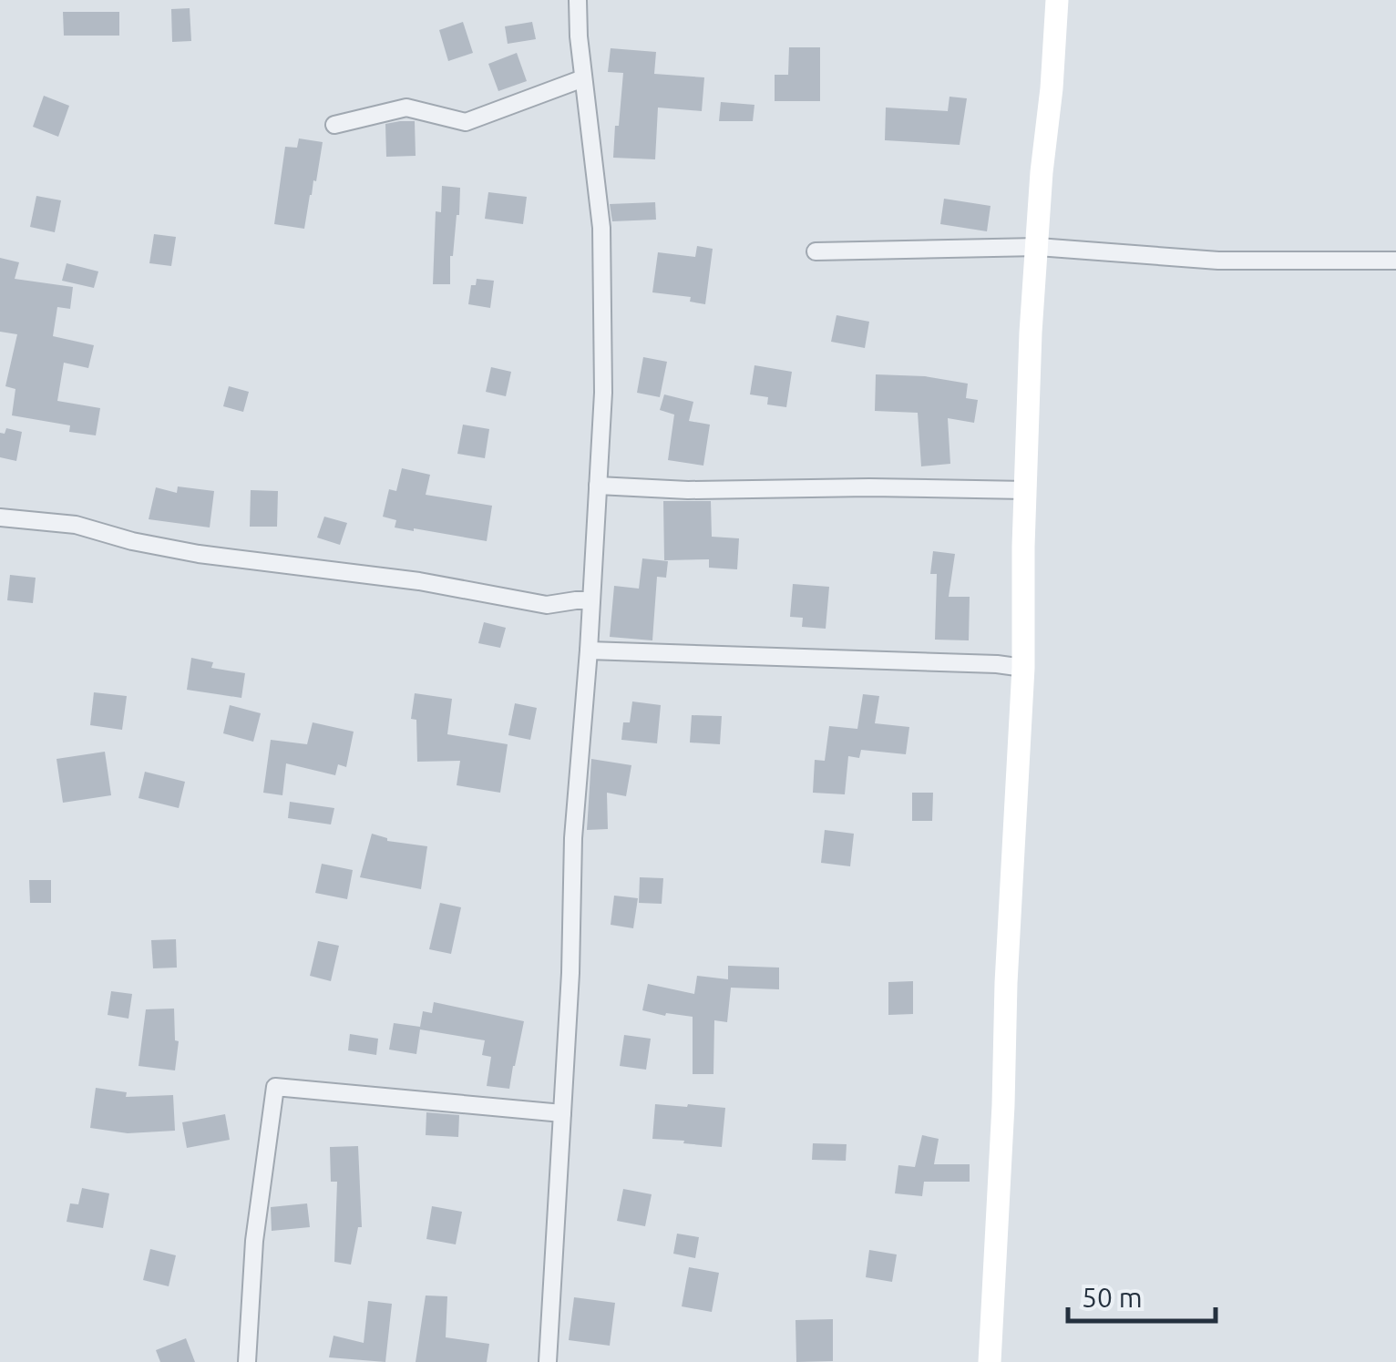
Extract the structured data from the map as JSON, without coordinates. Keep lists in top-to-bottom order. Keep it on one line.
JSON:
{"scale_bar":"50 m"}
